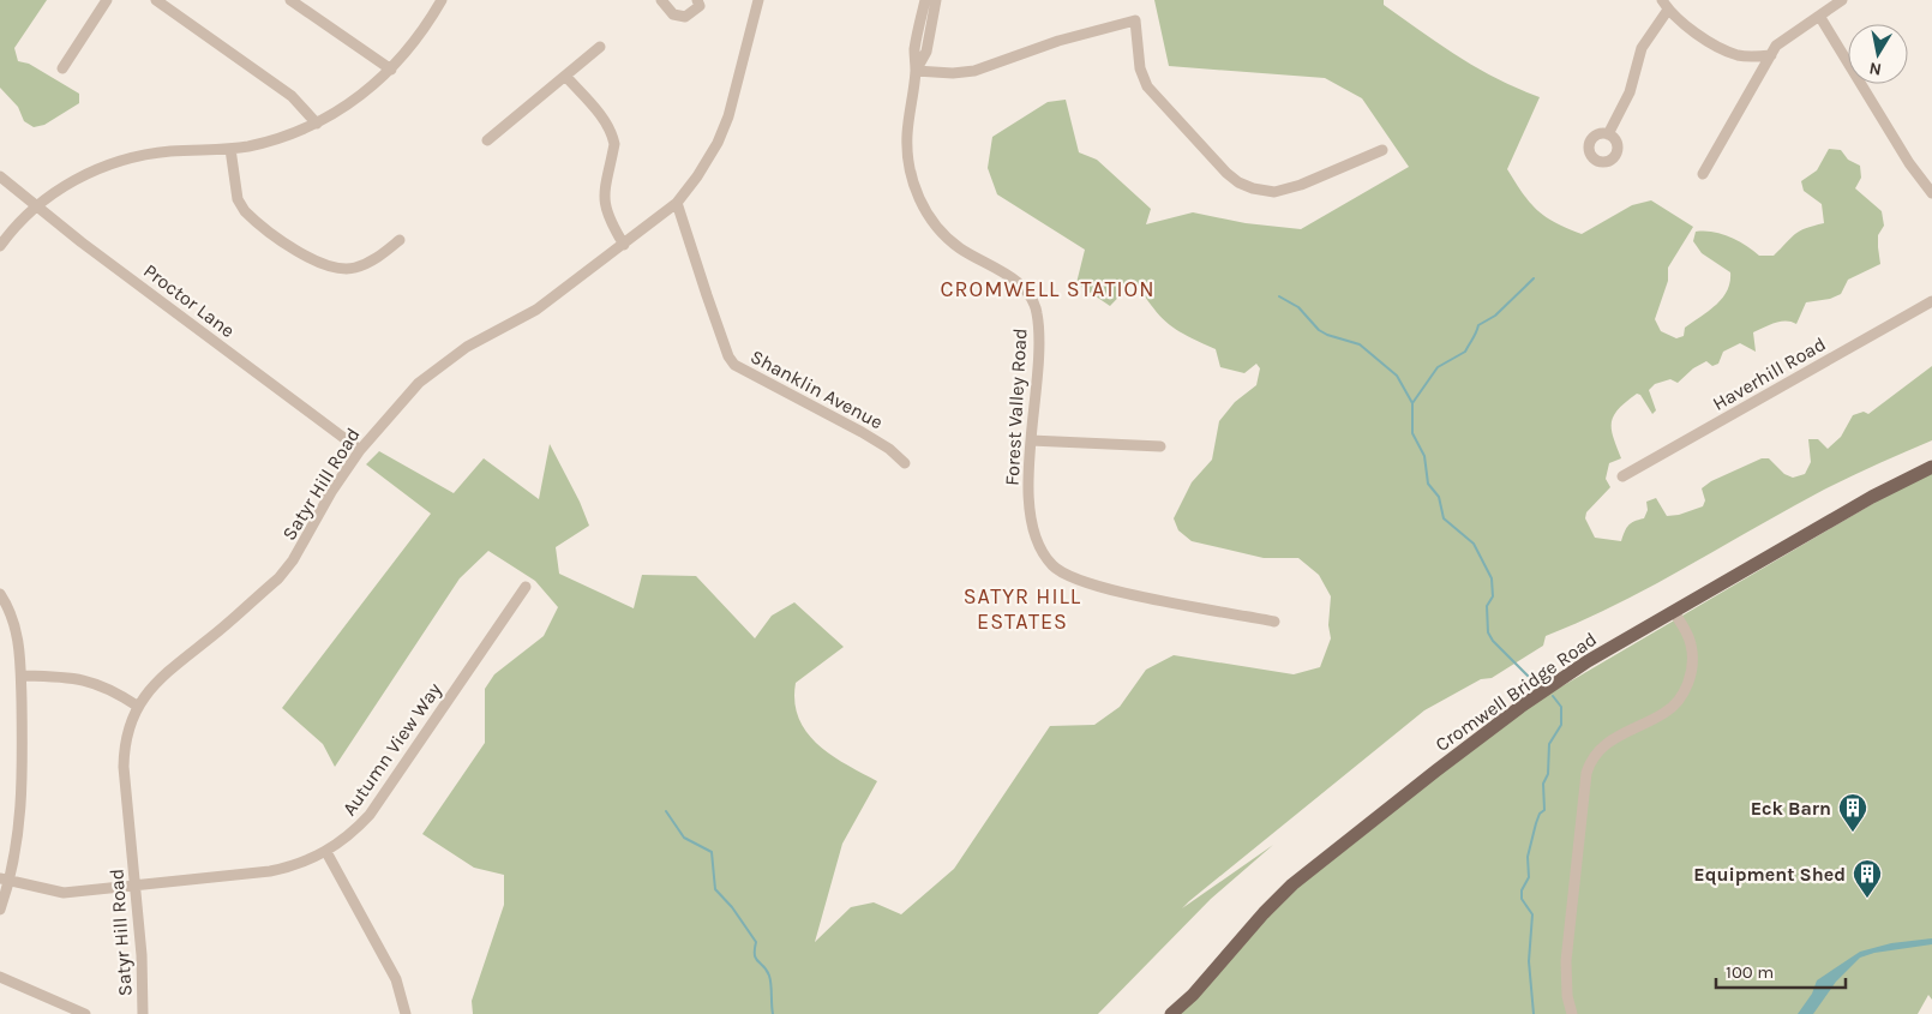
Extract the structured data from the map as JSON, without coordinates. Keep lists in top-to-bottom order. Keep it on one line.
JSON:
{"streets":{"main road":["Cromwell Bridge Road"],"street":["Proctor Lane","Haverhill Road","Shanklin Avenue","Forest Valley Road","Satyr Hill Road","Autumn View Way"]},"crossings":[["Proctor Lane","Satyr Hill Road"],["Shanklin Avenue","Satyr Hill Road"],["Satyr Hill Road","Autumn View Way"]],"districts":["CROMWELL STATION","SATYR HILL ESTATES"],"places":{"building":["Eck Barn","Equipment Shed"]},"scale_bar":"100 m","north":"bottom"}
